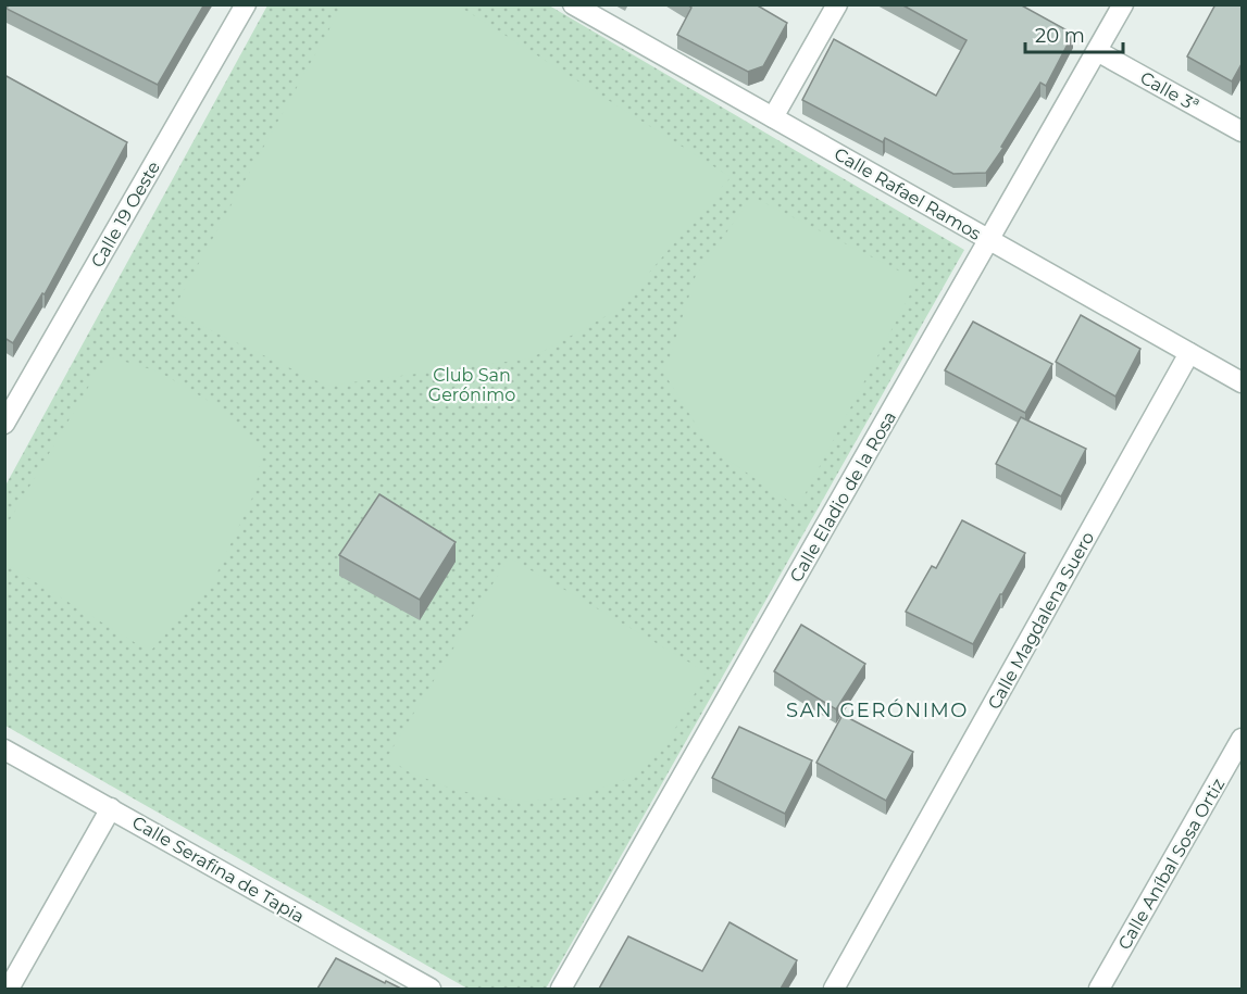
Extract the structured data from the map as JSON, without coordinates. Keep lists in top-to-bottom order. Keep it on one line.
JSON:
{"streets":{"street":["Calle 3ª","Calle Rafael Ramos","Calle 19 Oeste","Calle Eladio de la Rosa","Calle Magdalena Suero","Calle Aníbal Sosa Ortiz","Calle Serafina de Tapia"]},"crossings":[["Calle 3ª","Calle Eladio de la Rosa"],["Calle Rafael Ramos","Calle Eladio de la Rosa"],["Calle Rafael Ramos","Calle Magdalena Suero"]],"districts":["SAN GERÓNIMO"],"parks":["Club San Gerónimo"],"scale_bar":"20 m"}
